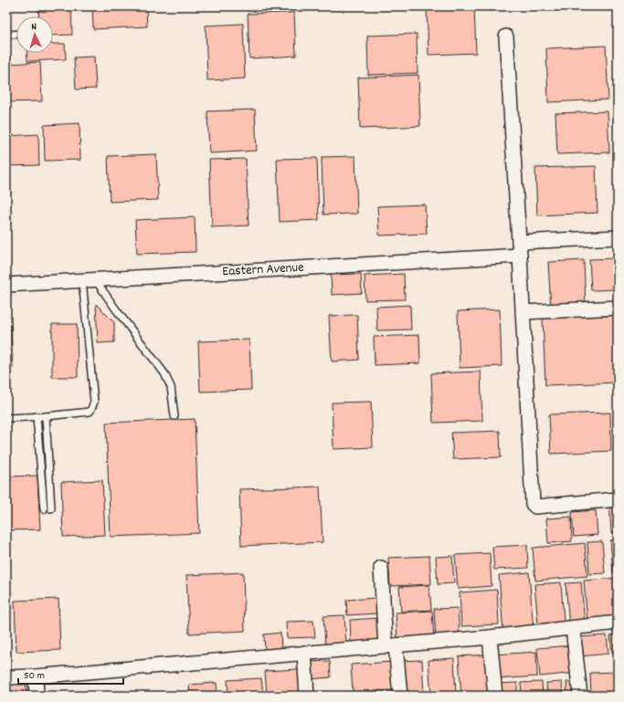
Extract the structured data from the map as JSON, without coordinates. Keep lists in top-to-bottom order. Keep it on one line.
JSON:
{"streets":{"street":["Eastern Avenue"]},"scale_bar":"50 m","north":"top"}
